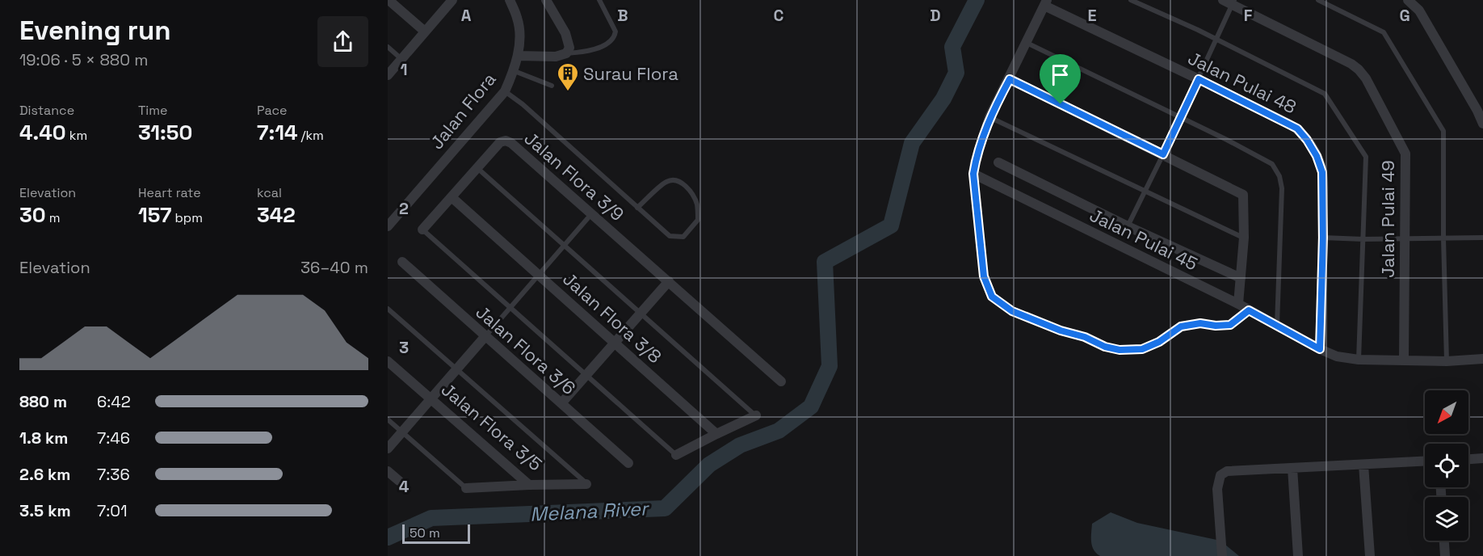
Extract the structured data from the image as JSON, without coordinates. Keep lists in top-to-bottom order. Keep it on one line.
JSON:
{"streets":{"street":["Jalan Pulai 48","Jalan Flora","Jalan Flora 3/9","Jalan Pulai 49","Jalan Pulai 45","Jalan Flora 3/8","Jalan Flora 3/6","Jalan Flora 3/5"]},"crossings":[["Jalan Pulai 48","Jalan Pulai 45"],["Jalan Flora 3/9","Jalan Flora 3/8"],["Jalan Pulai 49","Jalan Pulai 45"]],"water":["Melana River"],"places":{"building":["Surau Flora"]},"scale_bar":"50 m","north":"bottom left","page":{"heading":["Evening run","19:06 · 5 × 880 m"],"stats":[["Distance","4.40 km"],["Time","31:50"],["Pace","7:14 /km"],["Elevation","30 m"],["Heart rate","157 bpm"],["kcal","342"]],"chart":["Elevation","36–40 m"],"list":[{"name":"880 m","note":"6:42"},{"name":"1.8 km","note":"7:46"},{"name":"2.6 km","note":"7:36"},{"name":"3.5 km","note":"7:01"}],"scale":"50 m"},"grid":{"columns":["A","B","C","D","E","F","G"],"rows":["1","2","3","4"]}}
